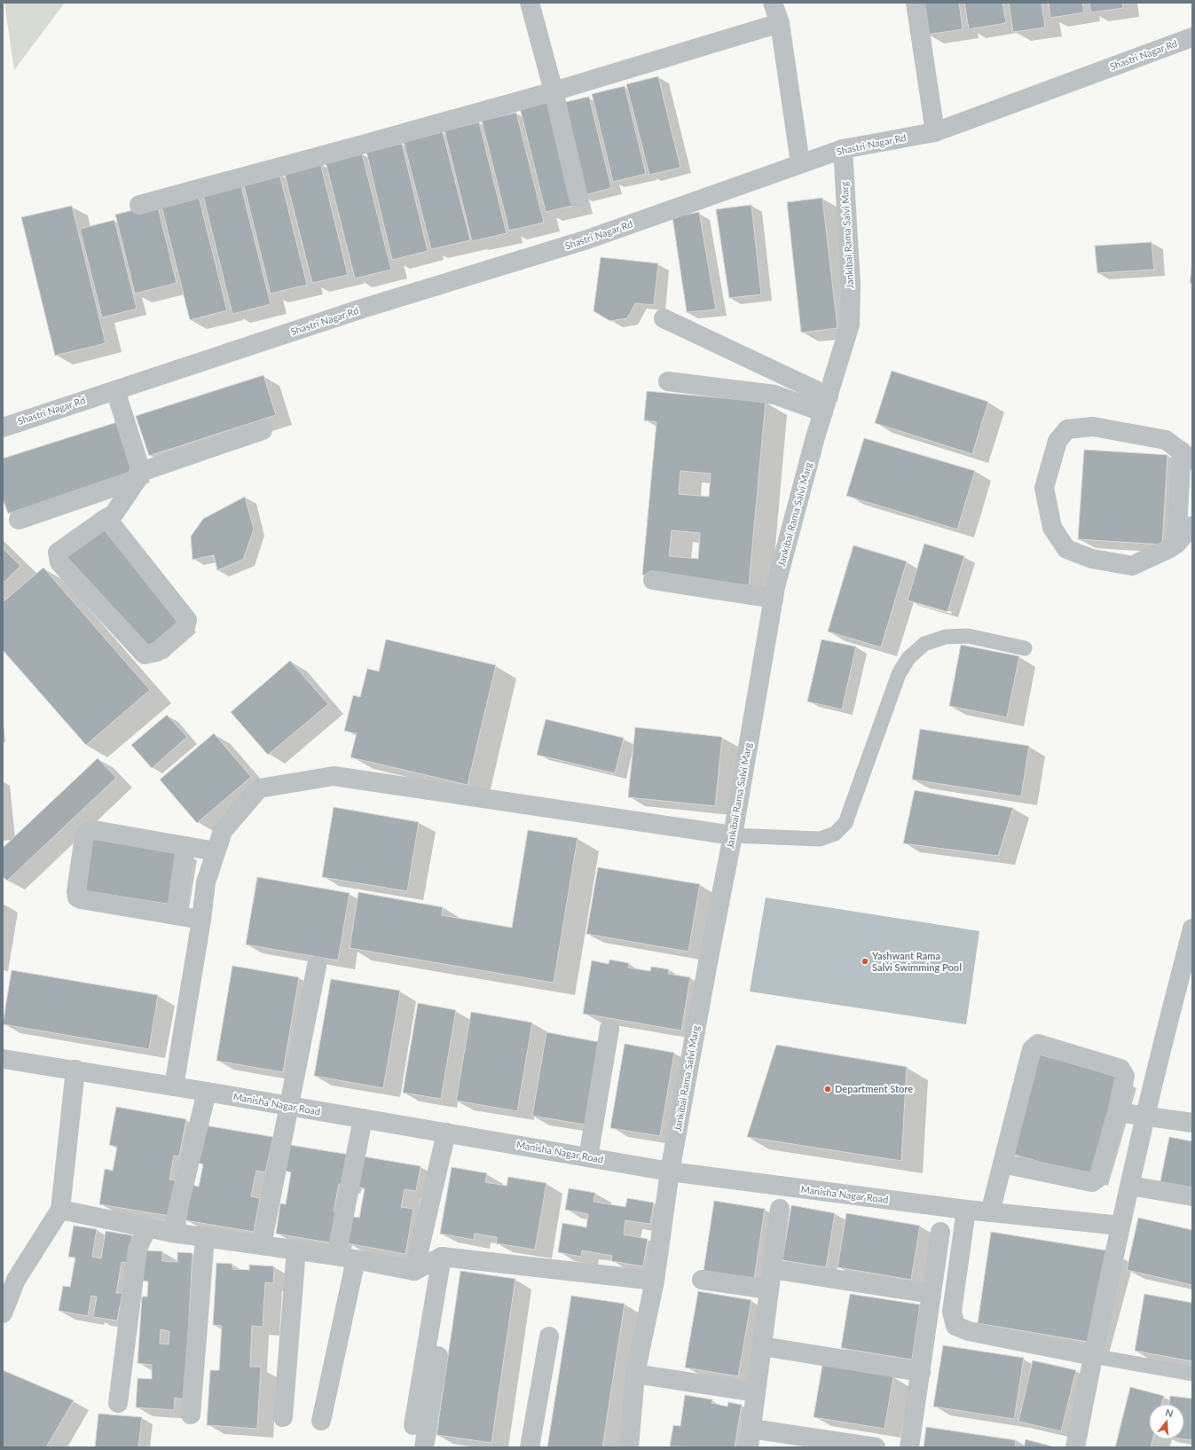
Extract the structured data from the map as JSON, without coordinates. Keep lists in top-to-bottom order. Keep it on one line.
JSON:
{"streets":{"street":["Shastri Nagar Rd","Jankibai Rama Salvi Marg","Manisha Nagar Road"]},"crossings":[["Shastri Nagar Rd","Jankibai Rama Salvi Marg"],["Jankibai Rama Salvi Marg","Manisha Nagar Road"]],"places":["Yashwant Rama Salvi Swimming Pool","Department Store"],"north":"top"}
